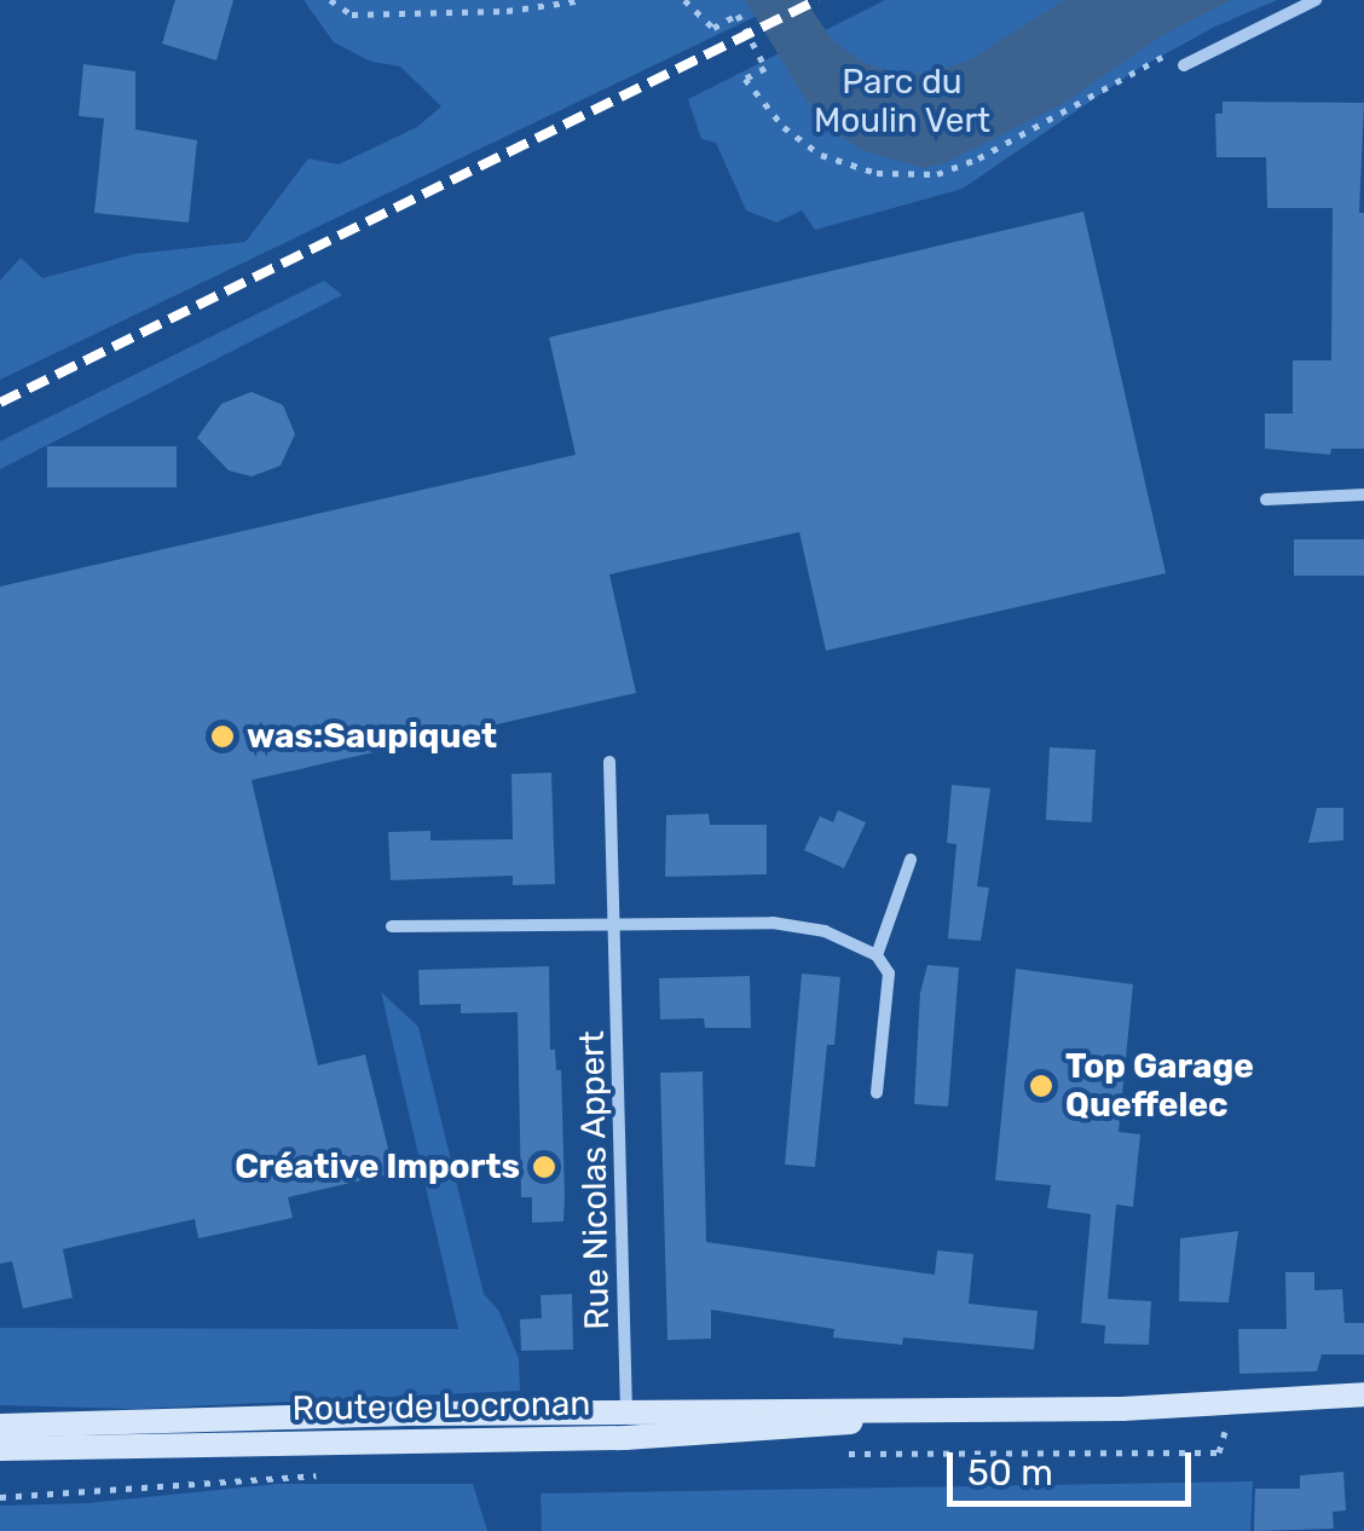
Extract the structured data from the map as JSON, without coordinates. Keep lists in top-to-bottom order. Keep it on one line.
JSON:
{"streets":{"main road":["Route de Locronan"],"street":["Rue Nicolas Appert"]},"crossings":[["Rue Nicolas Appert","Route de Locronan"]],"parks":["Parc du Moulin Vert"],"places":["was:Saupiquet","Top Garage Queffelec","Créative Imports"],"scale_bar":"50 m"}
